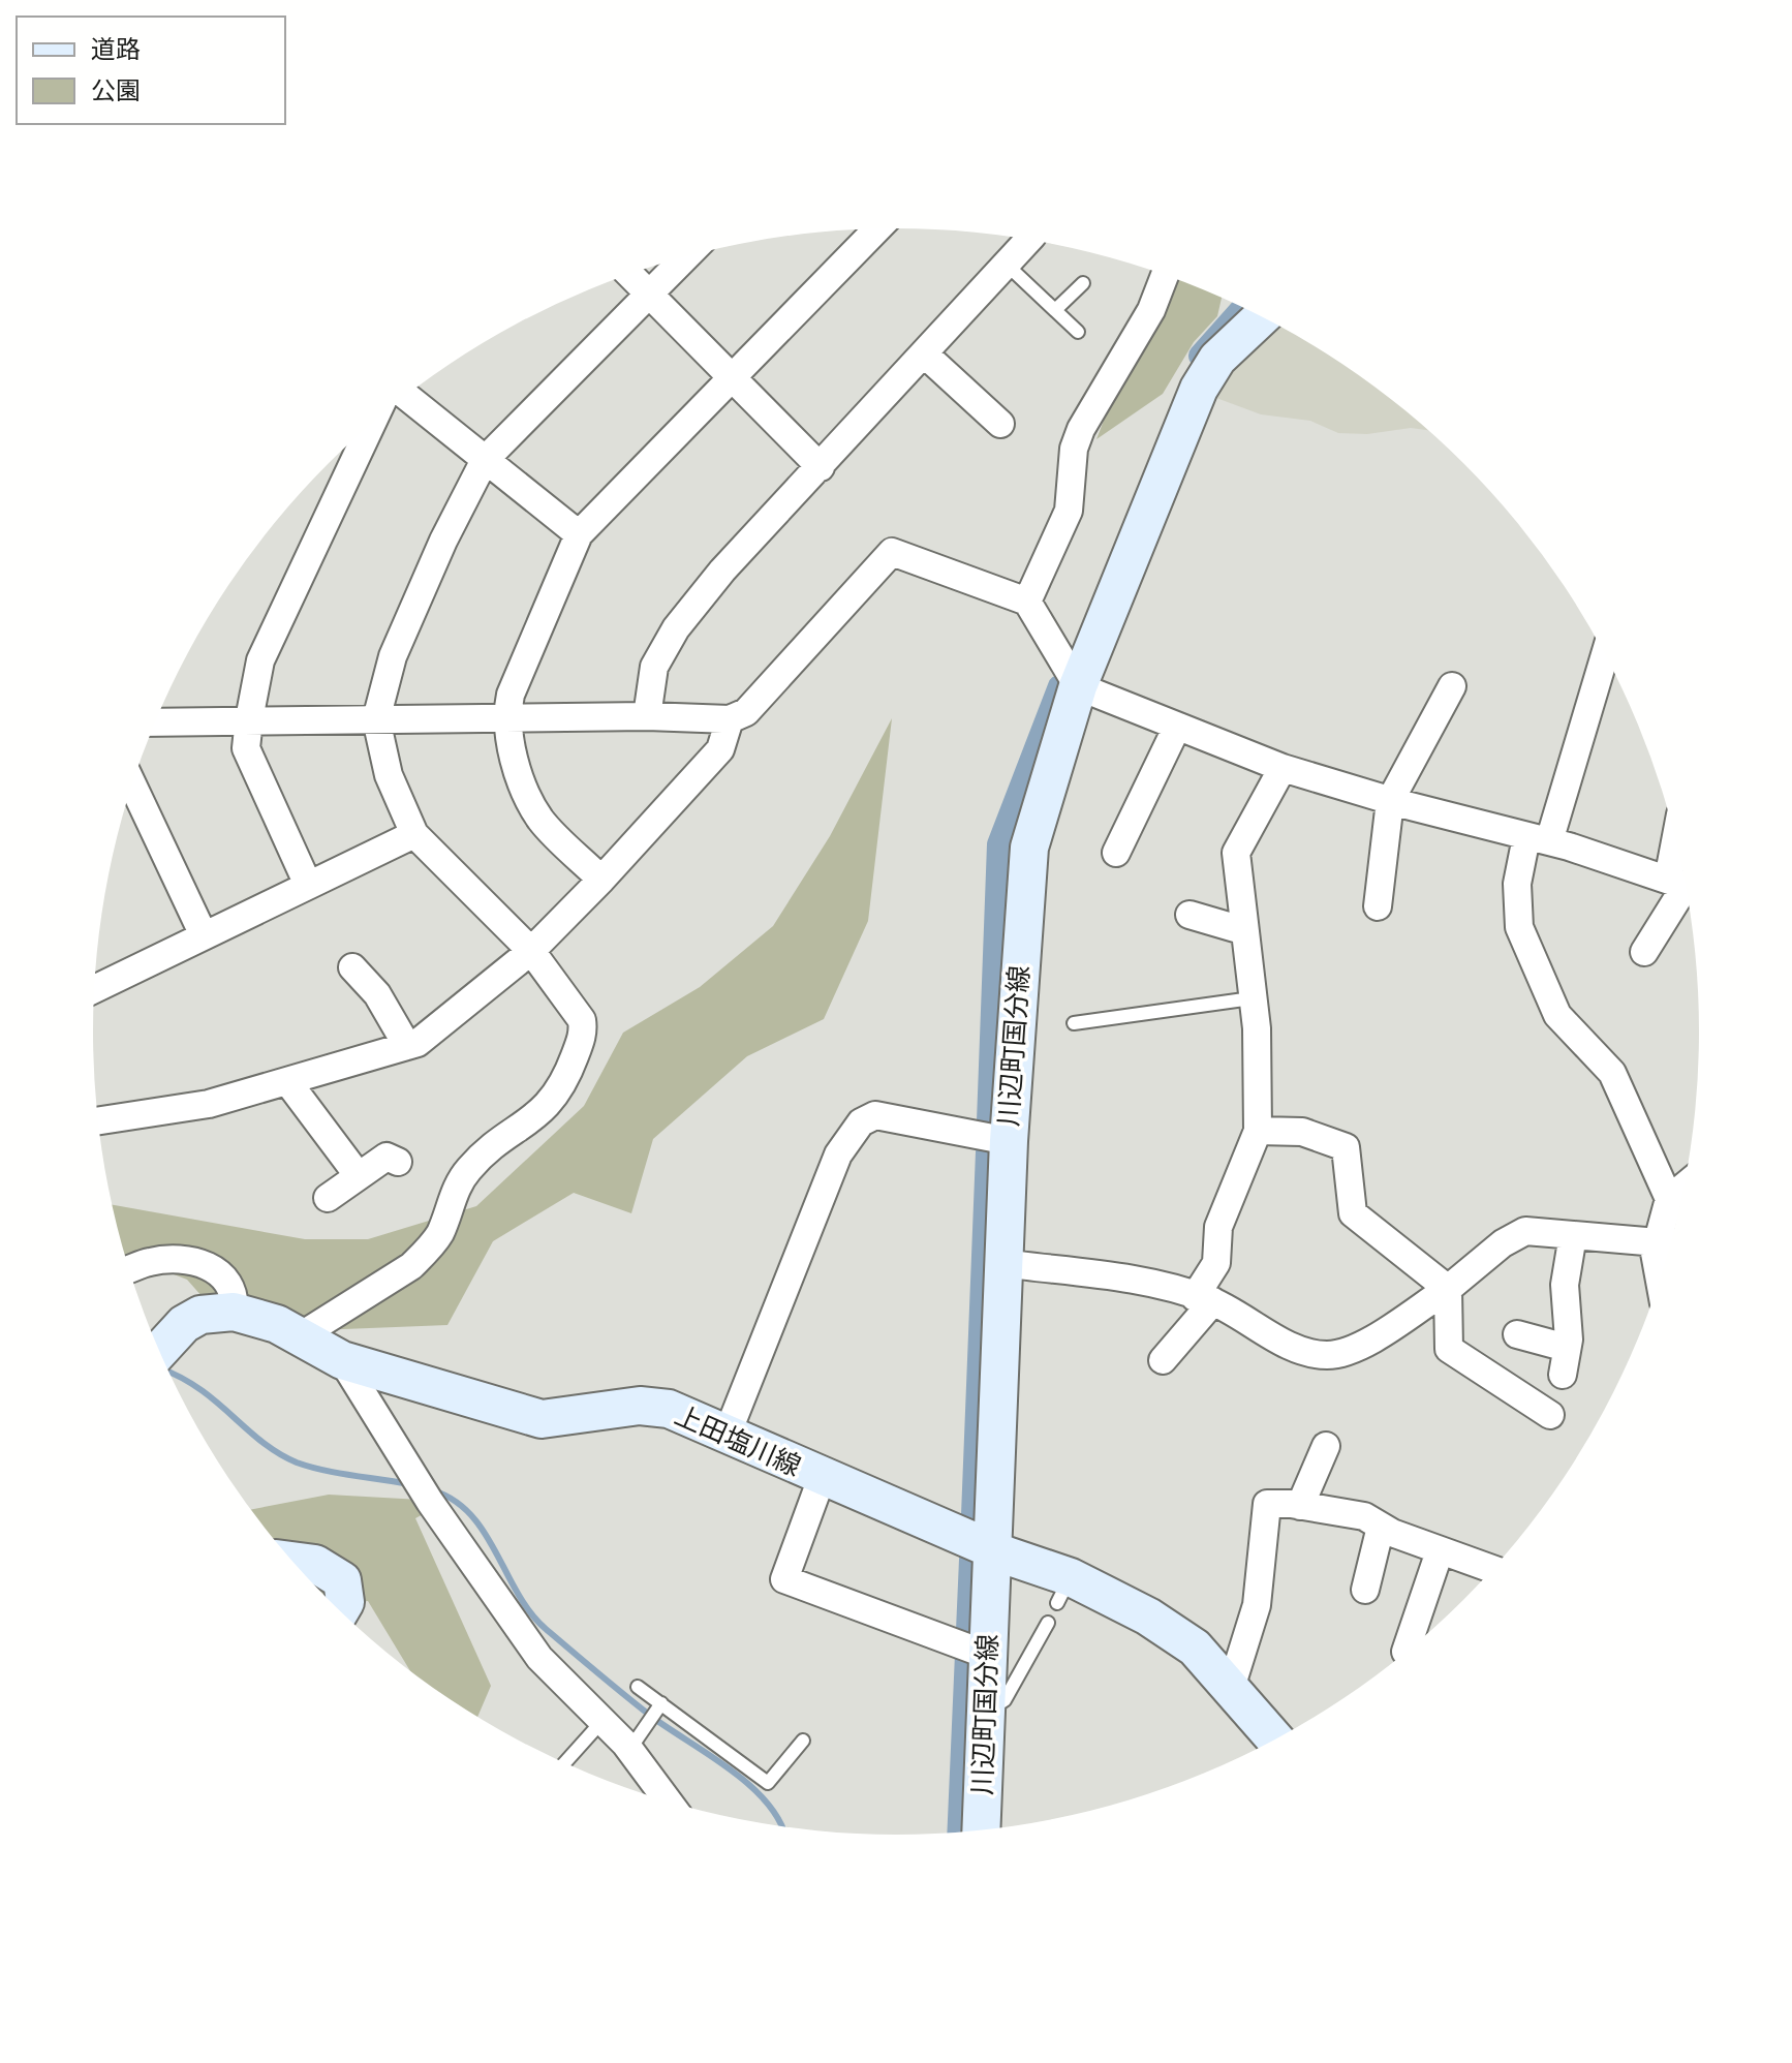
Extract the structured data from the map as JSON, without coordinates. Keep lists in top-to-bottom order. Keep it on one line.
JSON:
{"streets":{"street":["川辺町国分線","上田塩川線"]},"crossings":[["川辺町国分線","上田塩川線"]],"legend":["道路","公園"]}
